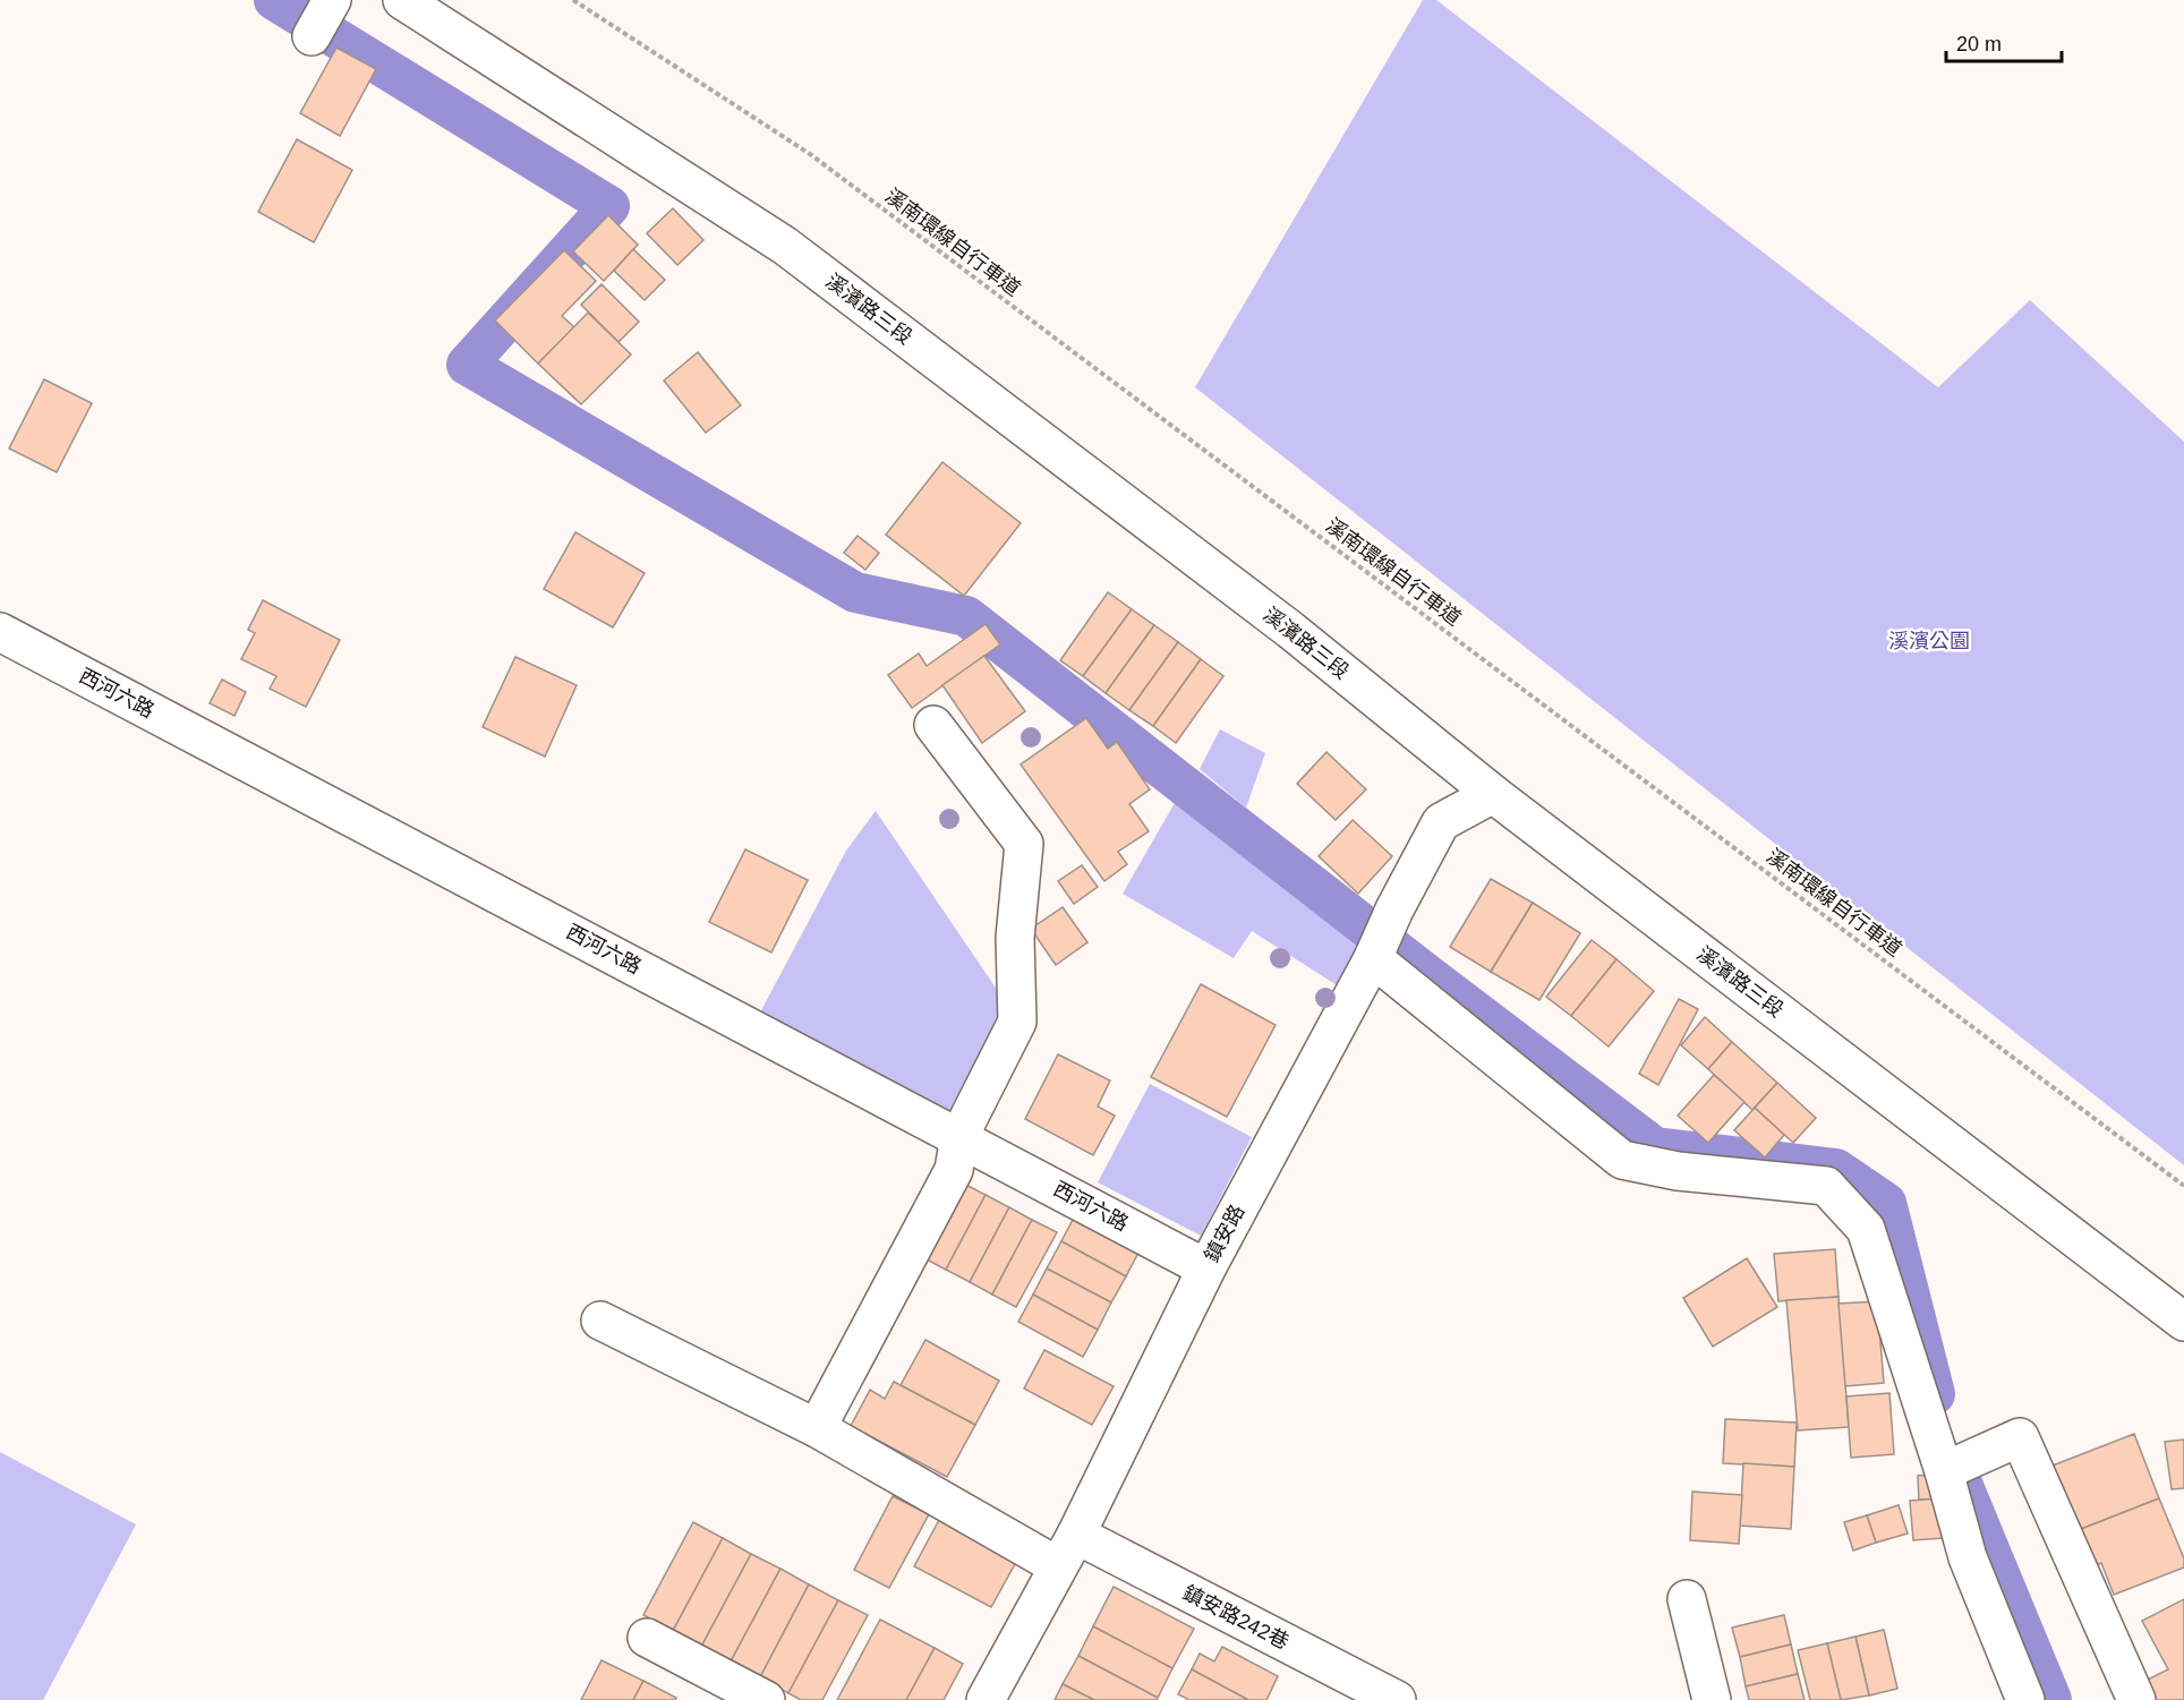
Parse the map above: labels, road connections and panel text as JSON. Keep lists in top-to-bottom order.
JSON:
{
  "streets": {
    "street": [
      "溪濱路三段",
      "西河六路",
      "鎮安路",
      "鎮安路242巷"
    ],
    "path": ["溪南環線自行車道"]
  },
  "crossings": [
    ["溪濱路三段", "鎮安路"],
    ["西河六路", "鎮安路"],
    ["鎮安路", "鎮安路242巷"]
  ],
  "parks": ["溪濱公園"],
  "scale_bar": "20 m"
}
